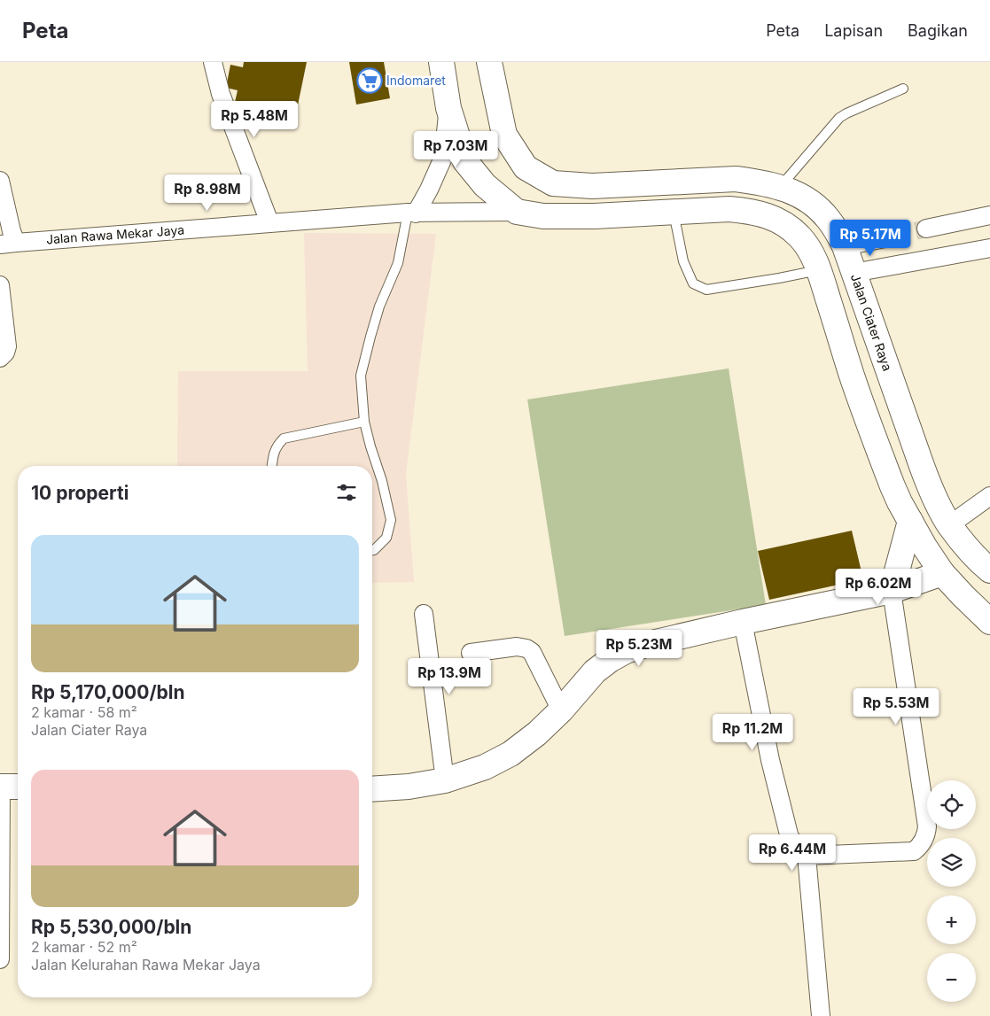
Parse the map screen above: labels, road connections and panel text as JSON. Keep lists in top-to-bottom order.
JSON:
{
  "streets": {
    "main road": ["Jalan Ciater Raya"],
    "street": ["Jalan Rawa Mekar Jaya"]
  },
  "places": {
    "supermarket": ["Indomaret"]
  },
  "page": {
    "header": "Peta",
    "nav": ["Peta", "Lapisan", "Bagikan"],
    "price": [
      "Rp 5.48M",
      "Rp 7.03M",
      "Rp 8.98M",
      "Rp 5.17M",
      "Rp 6.02M",
      "Rp 5.23M",
      "Rp 13.9M",
      "Rp 5.53M",
      "Rp 11.2M",
      "Rp 6.44M"
    ],
    "heading": "10 properti",
    "list": [
      {
        "name": "Rp 5,170,000/bln",
        "note": "2 kamar · 58 m² · Jalan Ciater Raya"
      },
      {
        "name": "Rp 5,530,000/bln",
        "note": "2 kamar · 52 m² · Jalan Kelurahan Rawa Mekar Jaya"
      }
    ],
    "map_buttons": ["+", "−"]
  }
}
